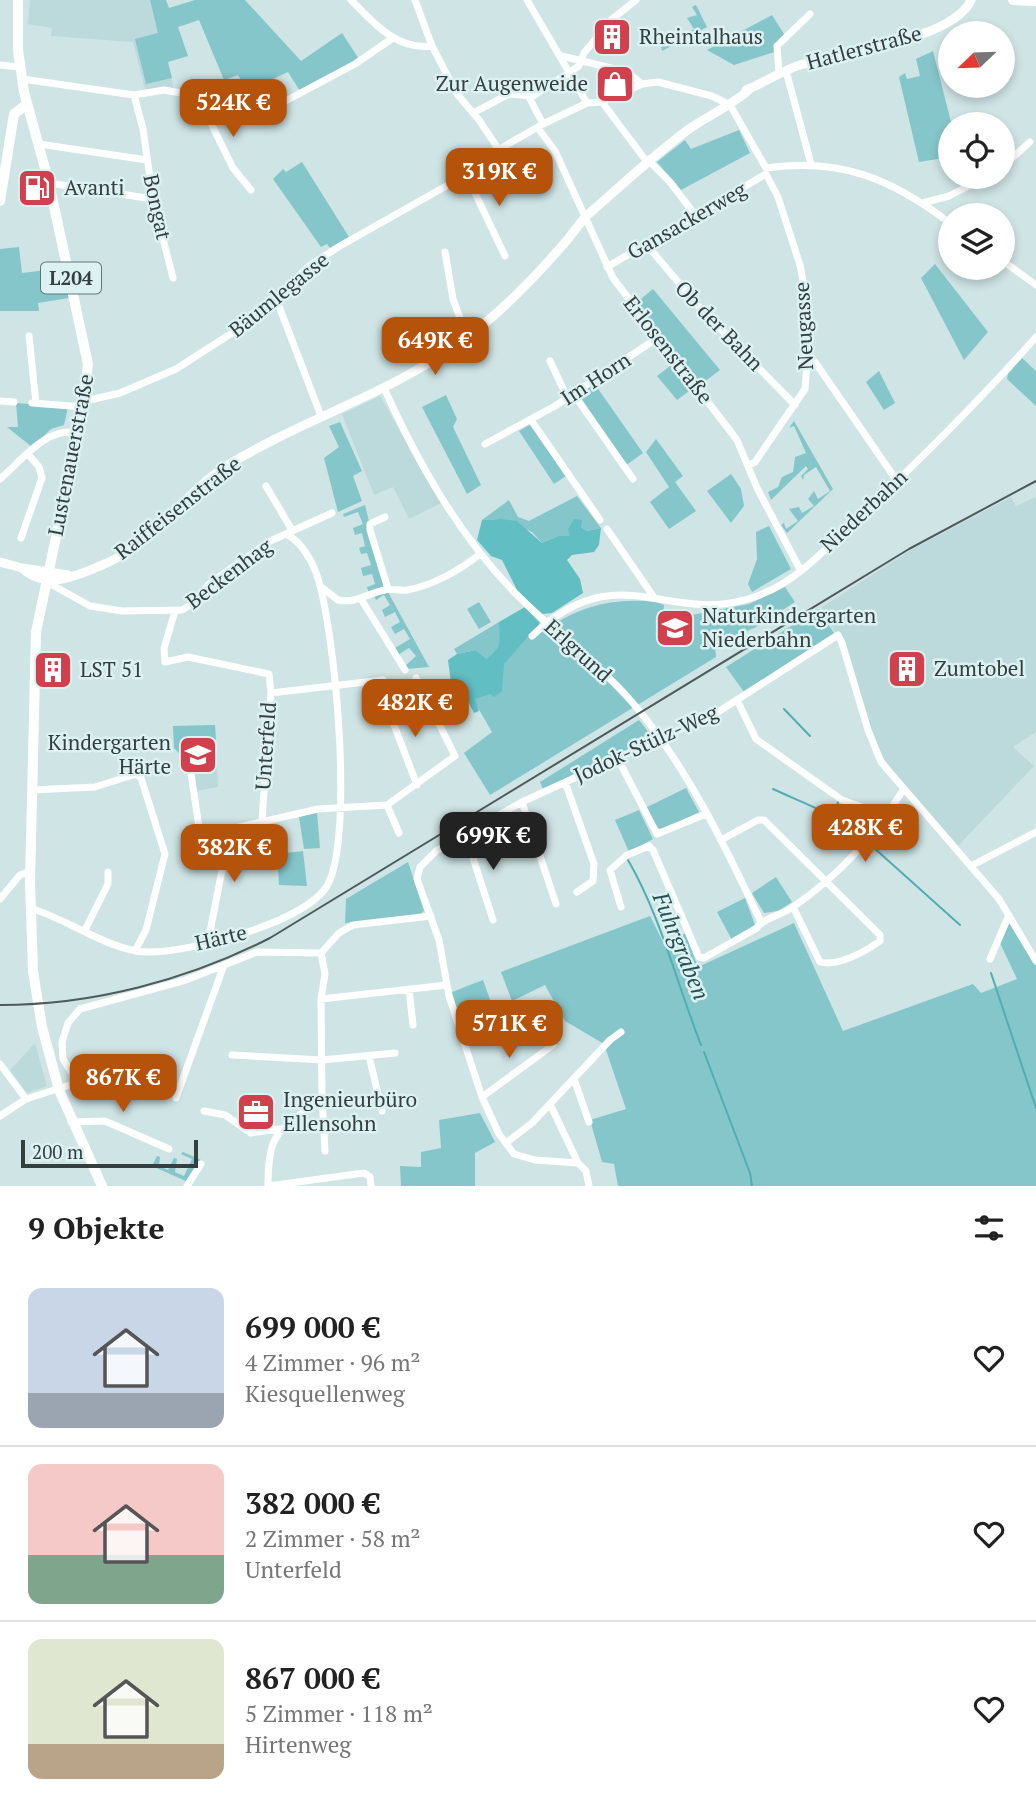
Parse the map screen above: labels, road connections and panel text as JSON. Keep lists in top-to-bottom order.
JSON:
{
  "streets": {
    "main road": ["L204", "Lustenauerstraße"],
    "street": [
      "Hatlerstraße",
      "Bongat",
      "Gansackerweg",
      "Bäumlegasse",
      "Ob der Bahn",
      "Neugasse",
      "Erlosenstraße",
      "Im Horn",
      "Raiffeisenstraße",
      "Niederbahn",
      "Beckenhag",
      "Erlgrund",
      "Jodok-Stülz-Weg",
      "Unterfeld",
      "Härte"
    ]
  },
  "crossings": [
    ["Hatlerstraße", "Neugasse"],
    ["Hatlerstraße", "Raiffeisenstraße"],
    ["Gansackerweg", "Ob der Bahn"],
    ["Gansackerweg", "Neugasse"],
    ["Gansackerweg", "Erlosenstraße"],
    ["Bäumlegasse", "Erlosenstraße"],
    ["Bäumlegasse", "Lustenauerstraße"],
    ["Ob der Bahn", "Neugasse"],
    ["Neugasse", "Erlosenstraße"],
    ["Neugasse", "Raiffeisenstraße"],
    ["Erlosenstraße", "Im Horn"],
    ["Erlosenstraße", "Raiffeisenstraße"],
    ["Erlosenstraße", "Niederbahn"],
    ["Lustenauerstraße", "Raiffeisenstraße"],
    ["Lustenauerstraße", "Beckenhag"],
    ["Lustenauerstraße", "Härte"],
    ["Raiffeisenstraße", "Beckenhag"],
    ["Raiffeisenstraße", "Erlgrund"],
    ["Niederbahn", "Erlgrund"],
    ["Beckenhag", "Unterfeld"],
    ["Beckenhag", "Härte"]
  ],
  "water": ["Fuhrgraben"],
  "places": {
    "building": ["Rheintalhaus", "Zumtobel", "LST 51"],
    "shop": ["Zur Augenweide"],
    "fuel station": ["Avanti"],
    "school or university": ["Naturkindergarten Niederbahn", "Kindergarten Härte"],
    "office": ["Ingenieurbüro Ellensohn"]
  },
  "scale_bar": "200 m",
  "north": "bottom left",
  "page": {
    "price": [
      "524K €",
      "319K €",
      "649K €",
      "482K €",
      "428K €",
      "699K €",
      "382K €",
      "571K €",
      "867K €"
    ],
    "scale": "200 m",
    "heading": "9 Objekte",
    "list": [
      {
        "name": "699 000 €",
        "note": "4 Zimmer · 96 m² · Kiesquellenweg"
      },
      {
        "name": "382 000 €",
        "note": "2 Zimmer · 58 m² · Unterfeld"
      },
      {
        "name": "867 000 €",
        "note": "5 Zimmer · 118 m² · Hirtenweg"
      }
    ]
  }
}
